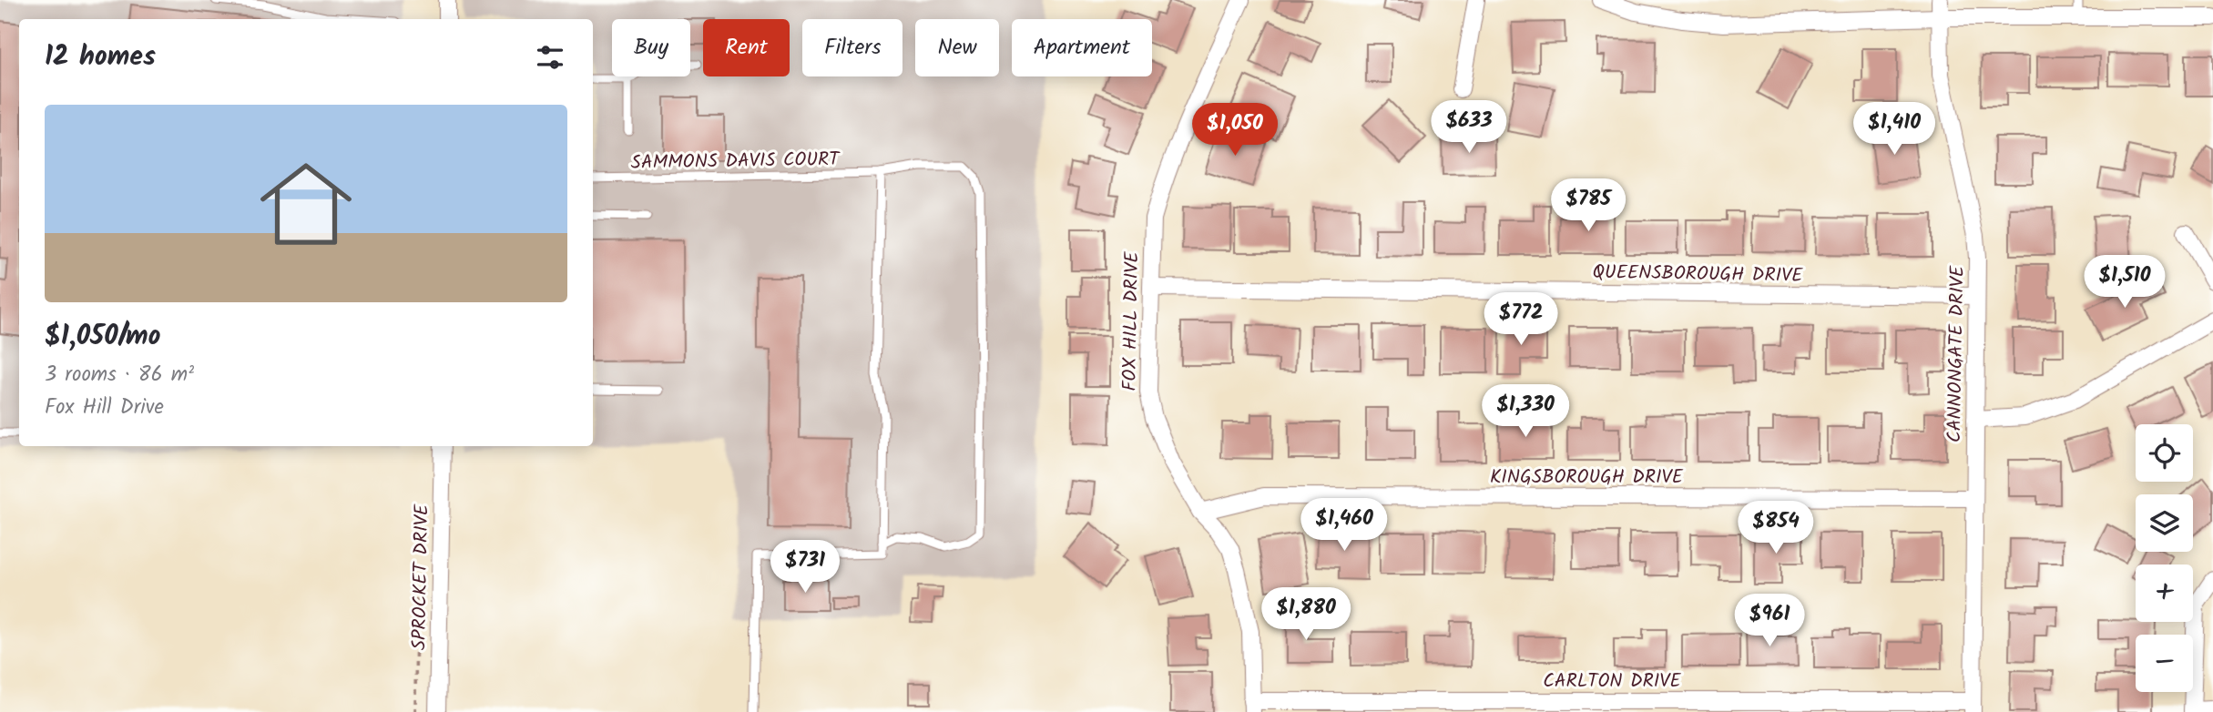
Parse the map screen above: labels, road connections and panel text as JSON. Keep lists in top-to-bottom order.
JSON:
{
  "streets": {
    "street": [
      "QUEENSBOROUGH DRIVE",
      "FOX HILL DRIVE",
      "CANNONGATE DRIVE",
      "KINGSBOROUGH DRIVE",
      "SPROCKET DRIVE",
      "CARLTON DRIVE"
    ],
    "lane": ["SAMMONS DAVIS COURT"]
  },
  "crossings": [
    ["QUEENSBOROUGH DRIVE", "FOX HILL DRIVE"],
    ["QUEENSBOROUGH DRIVE", "CANNONGATE DRIVE"],
    ["FOX HILL DRIVE", "KINGSBOROUGH DRIVE"],
    ["FOX HILL DRIVE", "CARLTON DRIVE"],
    ["CANNONGATE DRIVE", "KINGSBOROUGH DRIVE"],
    ["CANNONGATE DRIVE", "CARLTON DRIVE"]
  ],
  "page": {
    "chip": [
      "Buy",
      "Rent",
      "Filters",
      "New",
      "Apartment"
    ],
    "heading": "12 homes",
    "list": [
      {
        "name": "$1,050/mo",
        "note": "3 rooms · 86 m² · Fox Hill Drive"
      }
    ],
    "price": [
      "$633",
      "$1,410",
      "$1,050",
      "$785",
      "$1,510",
      "$772",
      "$1,330",
      "$1,460",
      "$854",
      "$731",
      "$1,880",
      "$961"
    ],
    "map_buttons": ["+", "−"]
  }
}
